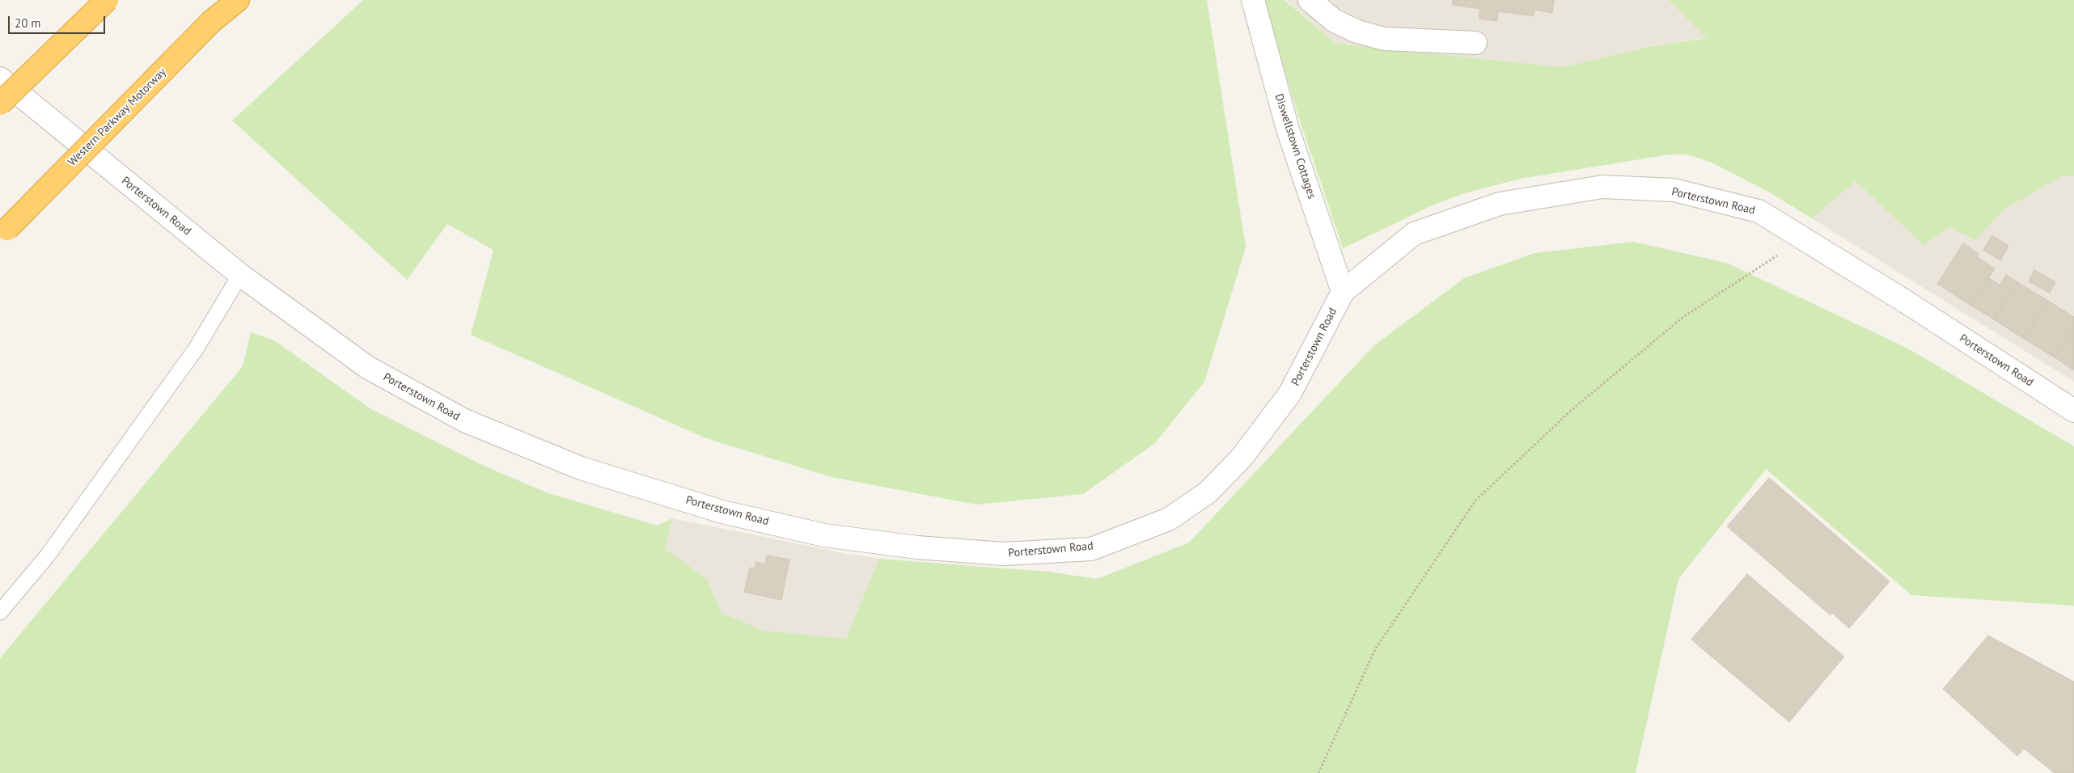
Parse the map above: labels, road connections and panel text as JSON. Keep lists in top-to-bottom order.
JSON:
{
  "streets": {
    "highway": ["Western Parkway Motorway"],
    "street": ["Diswellstown Cottages", "Porterstown Road"]
  },
  "crossings": [
    ["Diswellstown Cottages", "Porterstown Road"]
  ],
  "scale_bar": "20 m"
}
